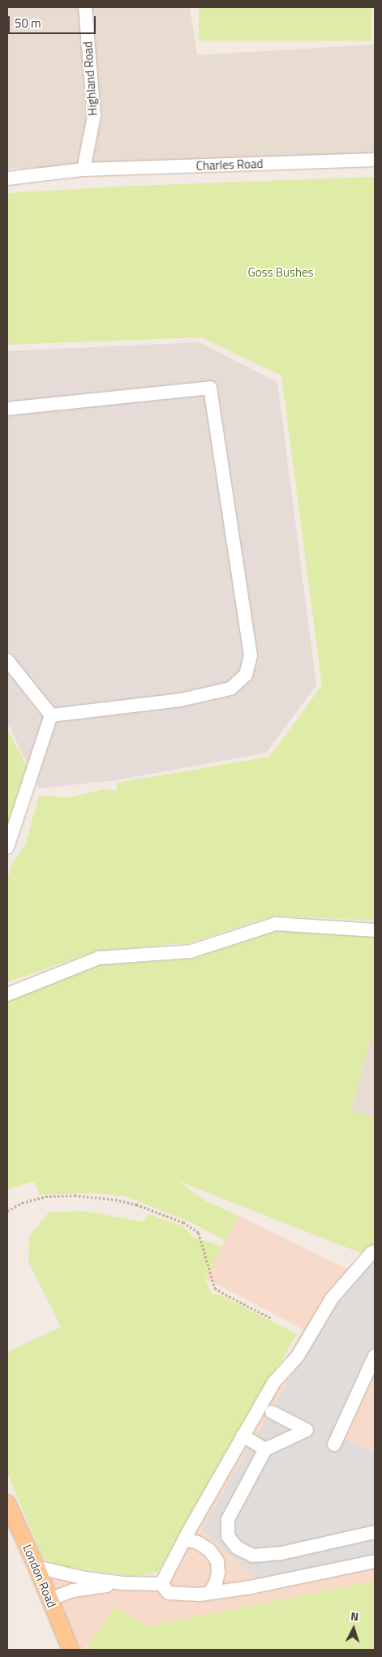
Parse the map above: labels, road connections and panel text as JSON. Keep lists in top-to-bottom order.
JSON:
{
  "streets": {
    "main road": ["London Road"],
    "street": ["Highland Road", "Charles Road"]
  },
  "crossings": [
    ["Highland Road", "Charles Road"]
  ],
  "parks": ["Goss Bushes"],
  "scale_bar": "50 m",
  "north": "top"
}
